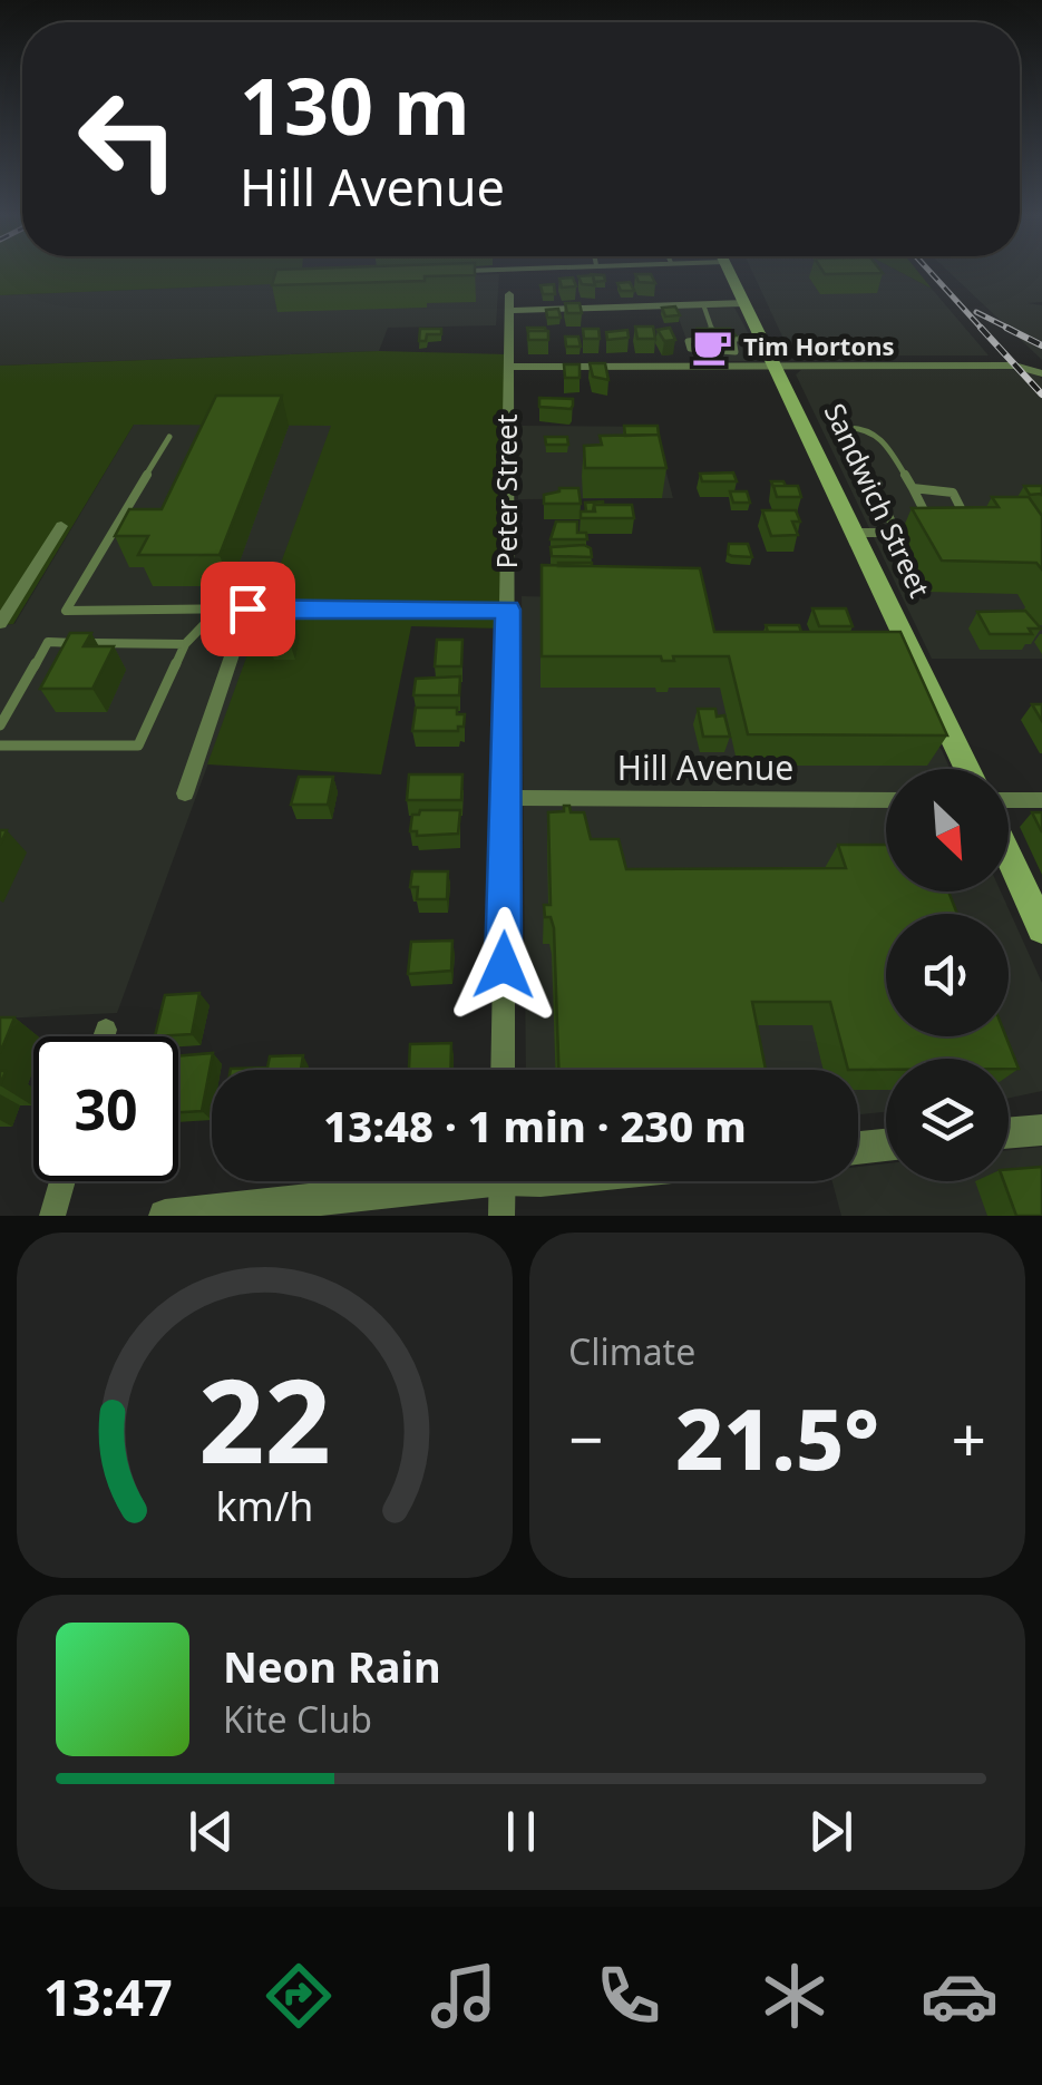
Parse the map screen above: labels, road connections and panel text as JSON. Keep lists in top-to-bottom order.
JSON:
{
  "streets": {
    "main road": ["Sandwich Street"],
    "street": ["Peter Street", "Hill Avenue"]
  },
  "crossings": [
    ["Peter Street", "Hill Avenue"]
  ],
  "places": {
    "cafe": ["Tim Hortons"]
  },
  "north": "bottom right",
  "page": {
    "turn": ["130 m", "Hill Avenue"],
    "limit": "30",
    "trip": "13:48 · 1 min · 230 m",
    "tile": "Climate",
    "heat": ["−", "21.5°", "+"],
    "song": ["Neon Rain", "Kite Club"],
    "tabs": "13:47",
    "gauge": ["22", "km/h"]
  }
}
